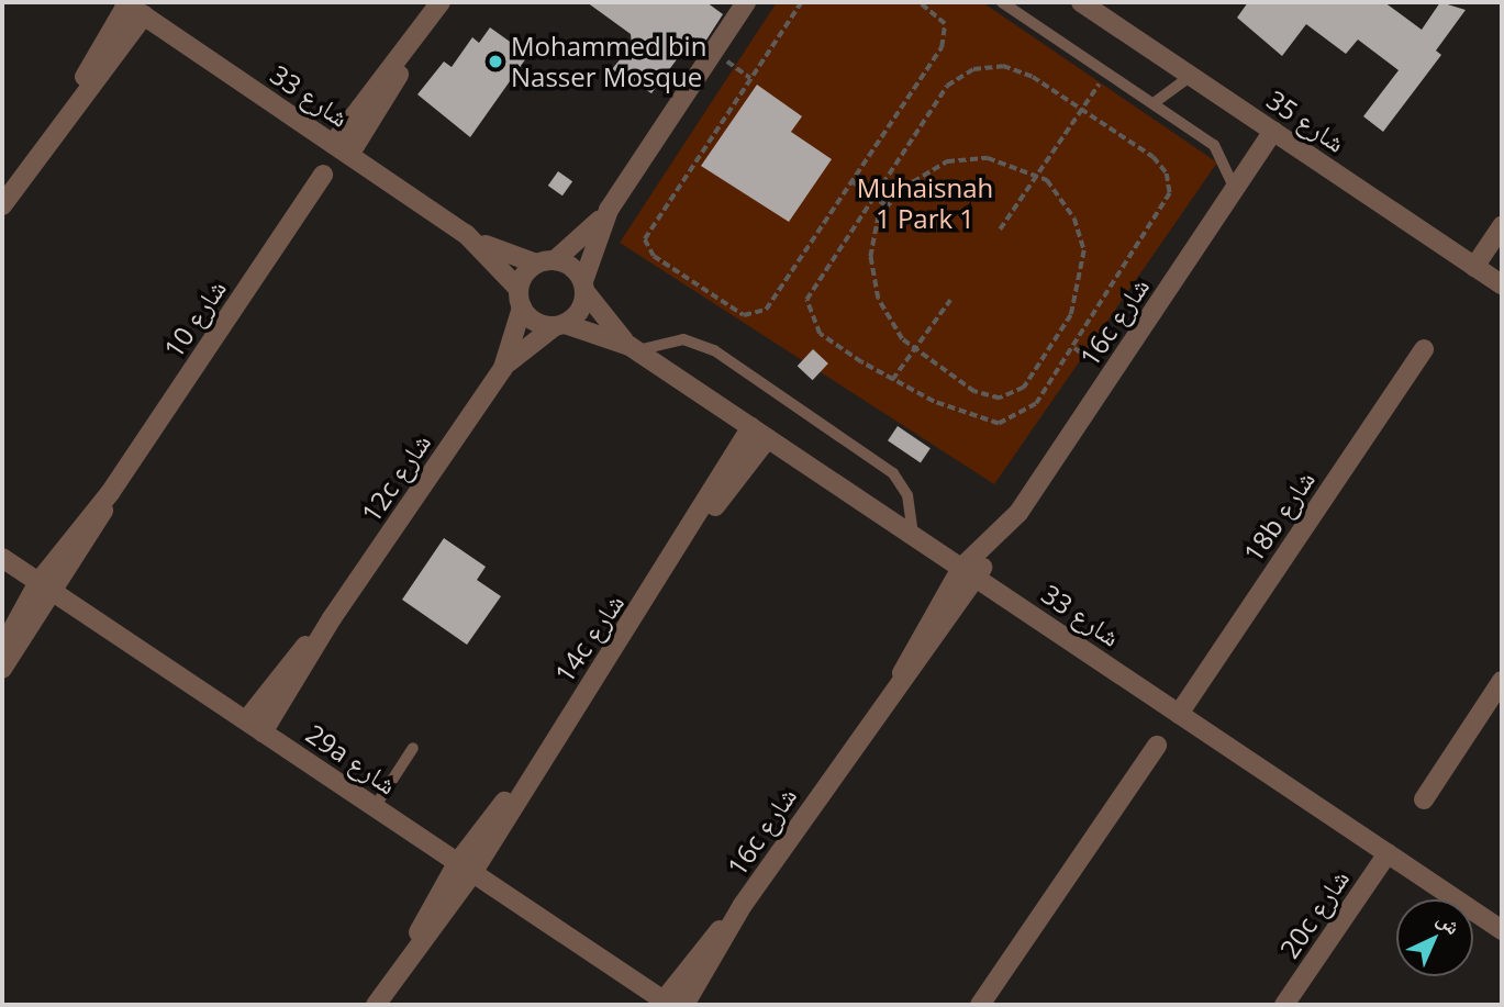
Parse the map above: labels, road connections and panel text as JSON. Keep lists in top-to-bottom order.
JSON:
{
  "streets": {
    "street": [
      "شارع 33",
      "شارع 35",
      "شارع 10",
      "16c شارع",
      "12c شارع",
      "18b شارع",
      "14c شارع",
      "29a شارع",
      "20c شارع"
    ]
  },
  "crossings": [
    ["شارع 33", "16c شارع"],
    ["شارع 33", "12c شارع"],
    ["شارع 33", "18b شارع"],
    ["شارع 33", "14c شارع"],
    ["شارع 33", "20c شارع"],
    ["شارع 35", "16c شارع"],
    ["شارع 10", "29a شارع"],
    ["16c شارع", "29a شارع"],
    ["12c شارع", "29a شارع"],
    ["14c شارع", "29a شارع"]
  ],
  "parks": ["Muhaisnah 1 Park 1"],
  "places": ["Mohammed bin Nasser Mosque"],
  "north": "top right"
}
